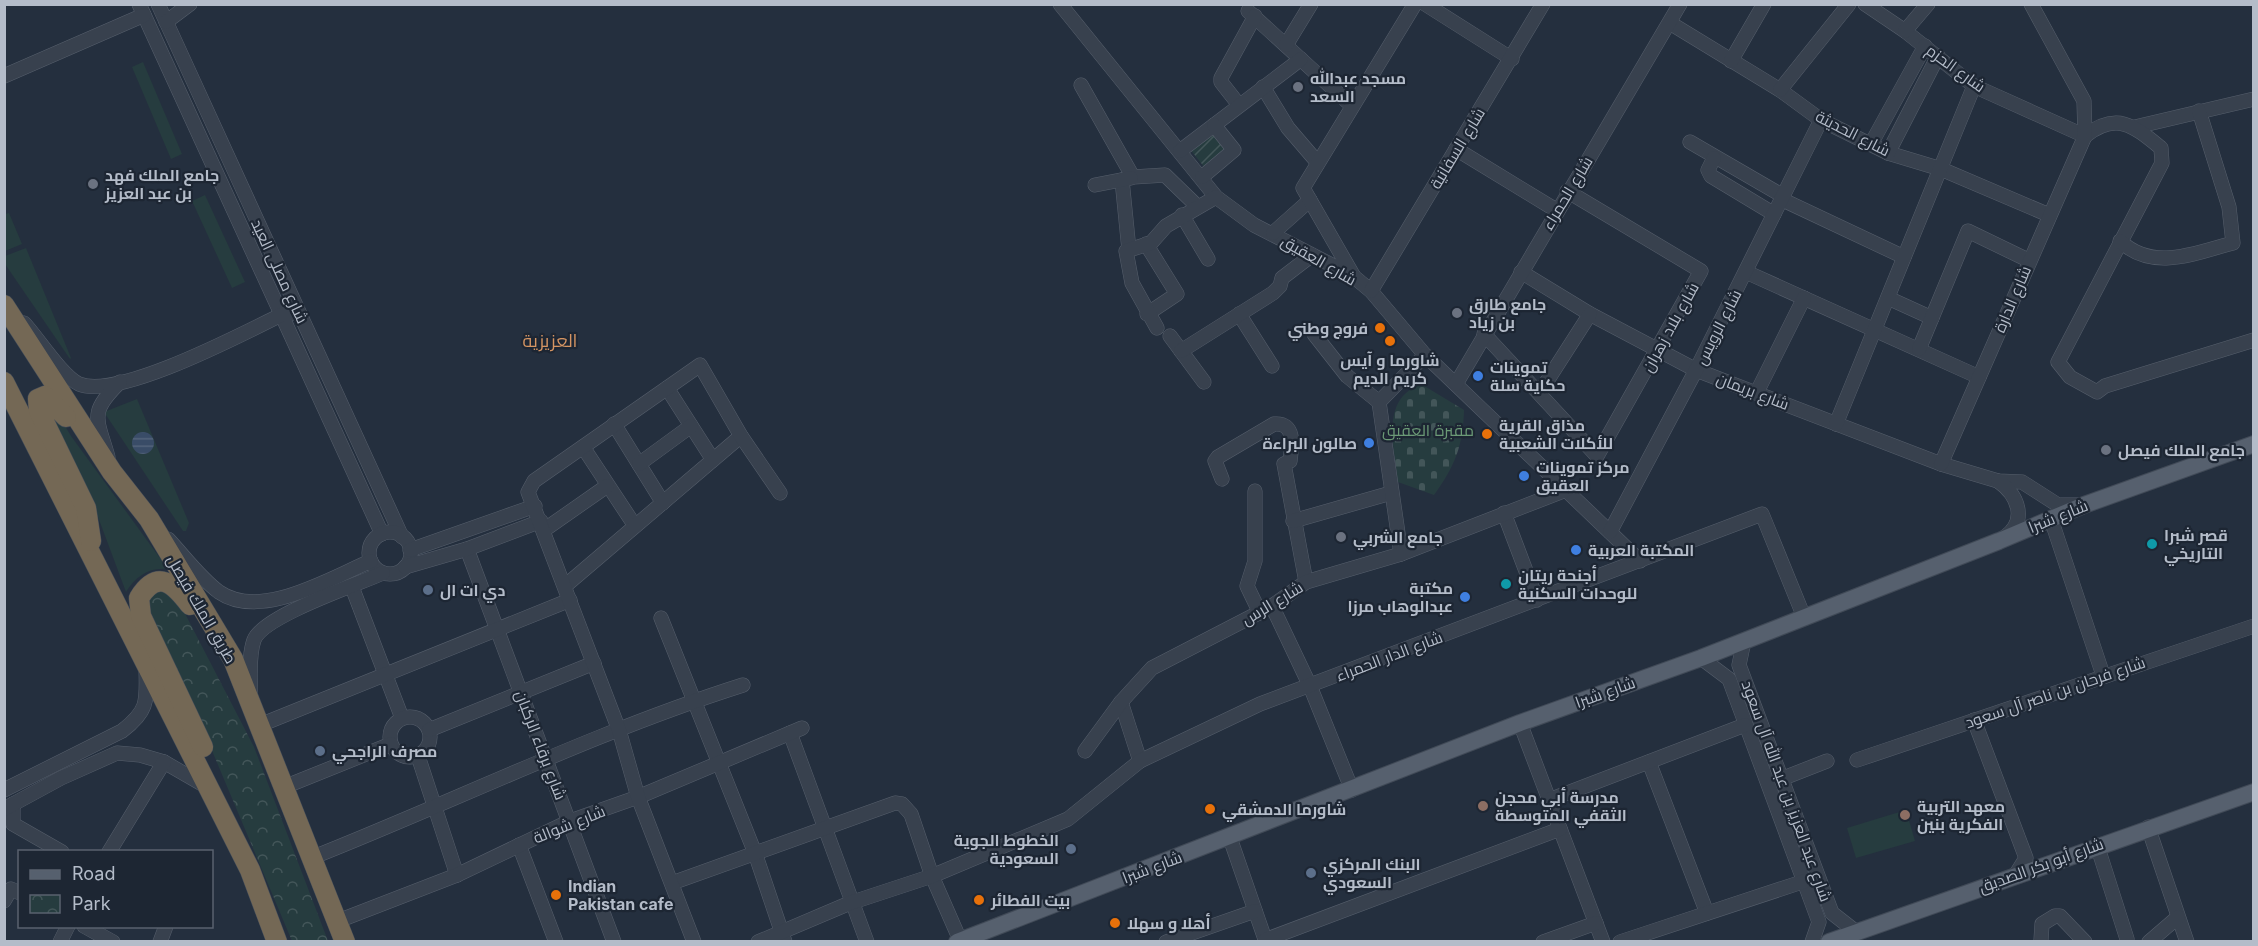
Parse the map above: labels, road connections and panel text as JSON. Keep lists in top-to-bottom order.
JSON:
{
  "streets": {
    "highway": ["طريق الملك فيصل"],
    "main road": ["شارع شبرا", "شارع أبو بكر الصديق"],
    "street": [
      "شارع الحزم",
      "شارع الحديثة",
      "شارع السفانية",
      "شارع الحمراء",
      "شارع العقيق",
      "شارع مصلى العيد",
      "شارع الدارة",
      "شارع بلاد زهران",
      "شارع الرويس",
      "شارع بريمان",
      "شارع الرس",
      "شارع الدار الحمراء",
      "شارع فرحان بن ناصر آل سعود",
      "شارع برقاء الركبان",
      "شارع عبد العزيز بن عبد الله آل سعود",
      "شارع شوالة"
    ]
  },
  "crossings": [
    ["شارع الحزم", "شارع الدارة"],
    ["شارع الحديثة", "شارع الحمراء"],
    ["شارع الحديثة", "شارع الدارة"],
    ["شارع الحديثة", "شارع الرويس"],
    ["شارع السفانية", "شارع العقيق"],
    ["شارع الحمراء", "شارع العقيق"],
    ["شارع الحمراء", "شارع بلاد زهران"],
    ["شارع الحمراء", "شارع بريمان"],
    ["شارع العقيق", "شارع الرويس"],
    ["شارع العقيق", "شارع الرس"],
    ["شارع العقيق", "شارع الدار الحمراء"],
    ["شارع الدارة", "شارع بريمان"],
    ["شارع بلاد زهران", "شارع بريمان"],
    ["شارع الرويس", "شارع بريمان"],
    ["شارع بريمان", "شارع شبرا"],
    ["شارع شبرا", "شارع الدار الحمراء"],
    ["شارع شبرا", "شارع عبد العزيز بن عبد الله آل سعود"],
    ["طريق الملك فيصل", "شارع شوالة"],
    ["شارع برقاء الركبان", "شارع شوالة"],
    ["شارع عبد العزيز بن عبد الله آل سعود", "شارع أبو بكر الصديق"]
  ],
  "districts": ["العزيزية"],
  "parks": ["مقبرة العقيق"],
  "places": [
    "مسجد عبدالله السعد",
    "جامع الملك فهد بن عبد العزيز",
    "جامع طارق بن زياد",
    "فروج وطني",
    "شاورما و آيس كريم الديم",
    "تموينات حكاية سلة",
    "مذاق القرية للأكلات الشعبية",
    "صالون البراءة",
    "جامع الملك فيصل",
    "مركز تموينات العقيق",
    "جامع الشربي",
    "قصر شبرا التاريخي",
    "المكتبة العربية",
    "أجنحة ريتان للوحدات السكنية",
    "دي ات ال",
    "مكتبة عبدالوهاب مرزا",
    "مصرف الراجحي",
    "مدرسة أبي محجن الثقفي المتوسطة",
    "شاورما الدمشقي",
    "معهد التربية الفكرية بنين",
    "الخطوط الجوية السعودية",
    "البنك المركزي السعودي",
    "Indian Pakistan cafe",
    "بيت الفطائر",
    "أهلا و سهلا"
  ],
  "legend": ["Road", "Park"]
}
